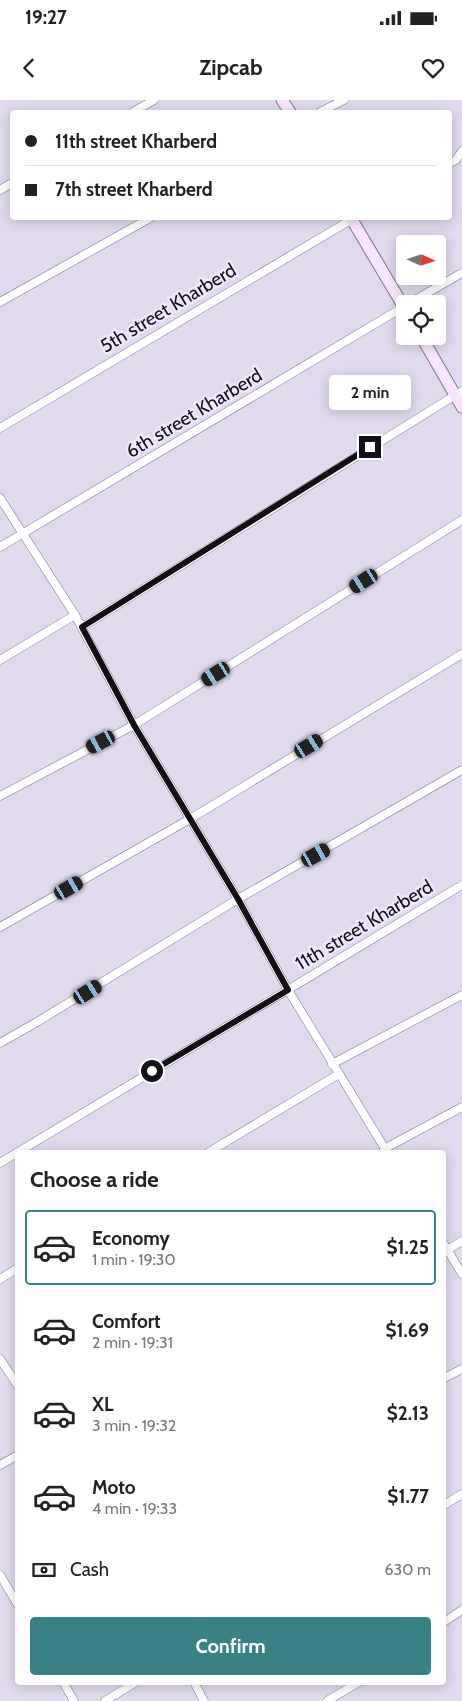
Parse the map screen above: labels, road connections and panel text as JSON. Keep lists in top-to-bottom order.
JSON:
{
  "streets": {
    "street": ["5th street Kharberd", "6th street Kharberd", "11th street Kharberd"]
  },
  "north": "right",
  "page": {
    "status": "19:27",
    "header": "Zipcab",
    "banner": ["11th street Kharberd", "7th street Kharberd"],
    "bubble": "2 min",
    "heading": "Choose a ride",
    "list": [
      {
        "name": "Economy",
        "note": "1 min · 19:30",
        "value": "$1.25"
      },
      {
        "name": "Comfort",
        "note": "2 min · 19:31",
        "value": "$1.69"
      },
      {
        "name": "XL",
        "note": "3 min · 19:32",
        "value": "$2.13"
      },
      {
        "name": "Moto",
        "note": "4 min · 19:33",
        "value": "$1.77"
      }
    ],
    "pay": ["Cash", "630 m"],
    "buttons": "Confirm"
  }
}
